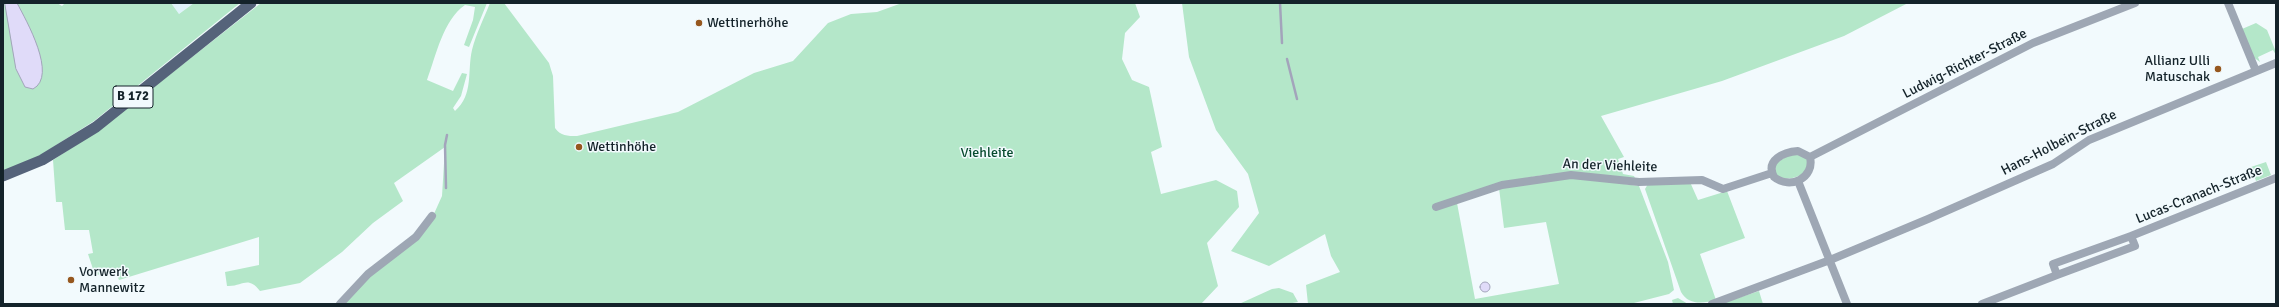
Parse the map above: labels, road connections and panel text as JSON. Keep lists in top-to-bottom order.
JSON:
{
  "streets": {
    "main road": ["B 172"],
    "street": [
      "Ludwig-Richter-Straße",
      "Hans-Holbein-Straße",
      "An der Viehleite",
      "Lucas-Cranach-Straße"
    ]
  },
  "crossings": [
    ["Ludwig-Richter-Straße", "An der Viehleite"]
  ],
  "parks": ["Viehleite"],
  "places": [
    "Wettinerhöhe",
    "Allianz Ulli Matuschak",
    "Wettinhöhe",
    "Vorwerk Mannewitz"
  ]
}
